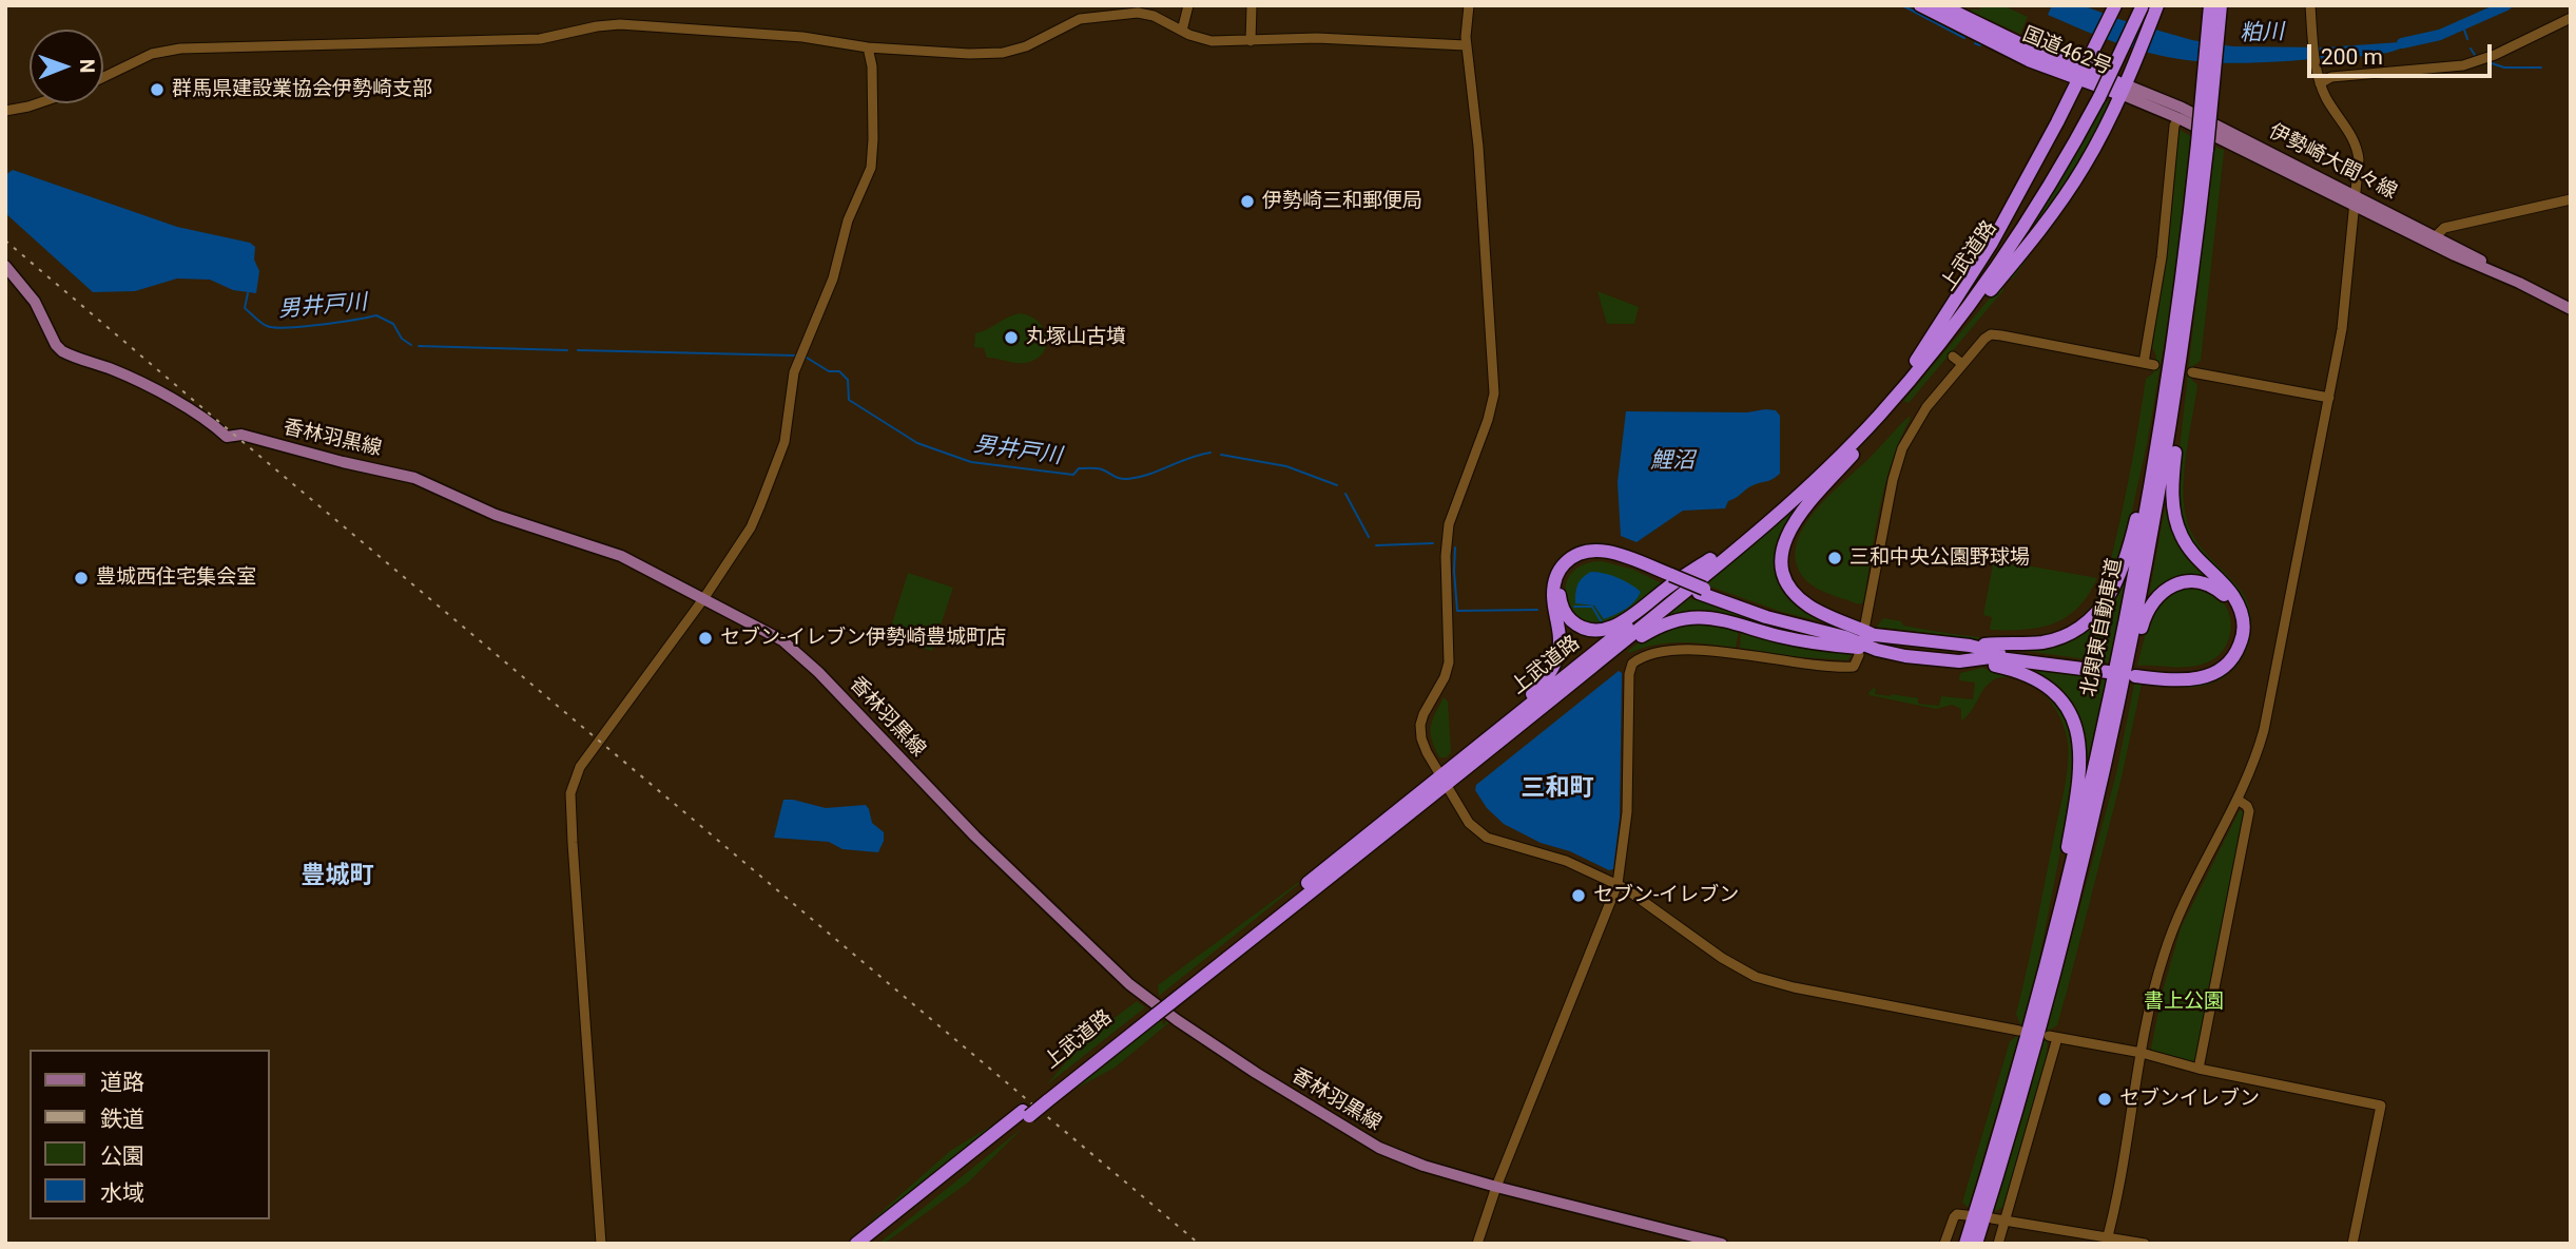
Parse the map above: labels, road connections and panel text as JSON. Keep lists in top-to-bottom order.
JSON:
{
  "streets": {
    "highway": ["国道462号", "上武道路", "北関東自動車道"],
    "main road": ["伊勢崎大間々線", "香林羽黒線"]
  },
  "crossings": [
    ["国道462号", "伊勢崎大間々線"]
  ],
  "districts": ["三和町", "豊城町"],
  "water": ["粕川", "男井戸川", "鯉沼"],
  "parks": ["書上公園"],
  "places": [
    "群馬県建設業協会伊勢崎支部",
    "伊勢崎三和郵便局",
    "丸塚山古墳",
    "三和中央公園野球場",
    "豊城西住宅集会室",
    "セブン-イレブン伊勢崎豊城町店",
    "セブン-イレブン",
    "セブンイレブン"
  ],
  "legend": [
    "道路",
    "鉄道",
    "公園",
    "水域"
  ],
  "scale_bar": "200 m",
  "north": "right"
}
